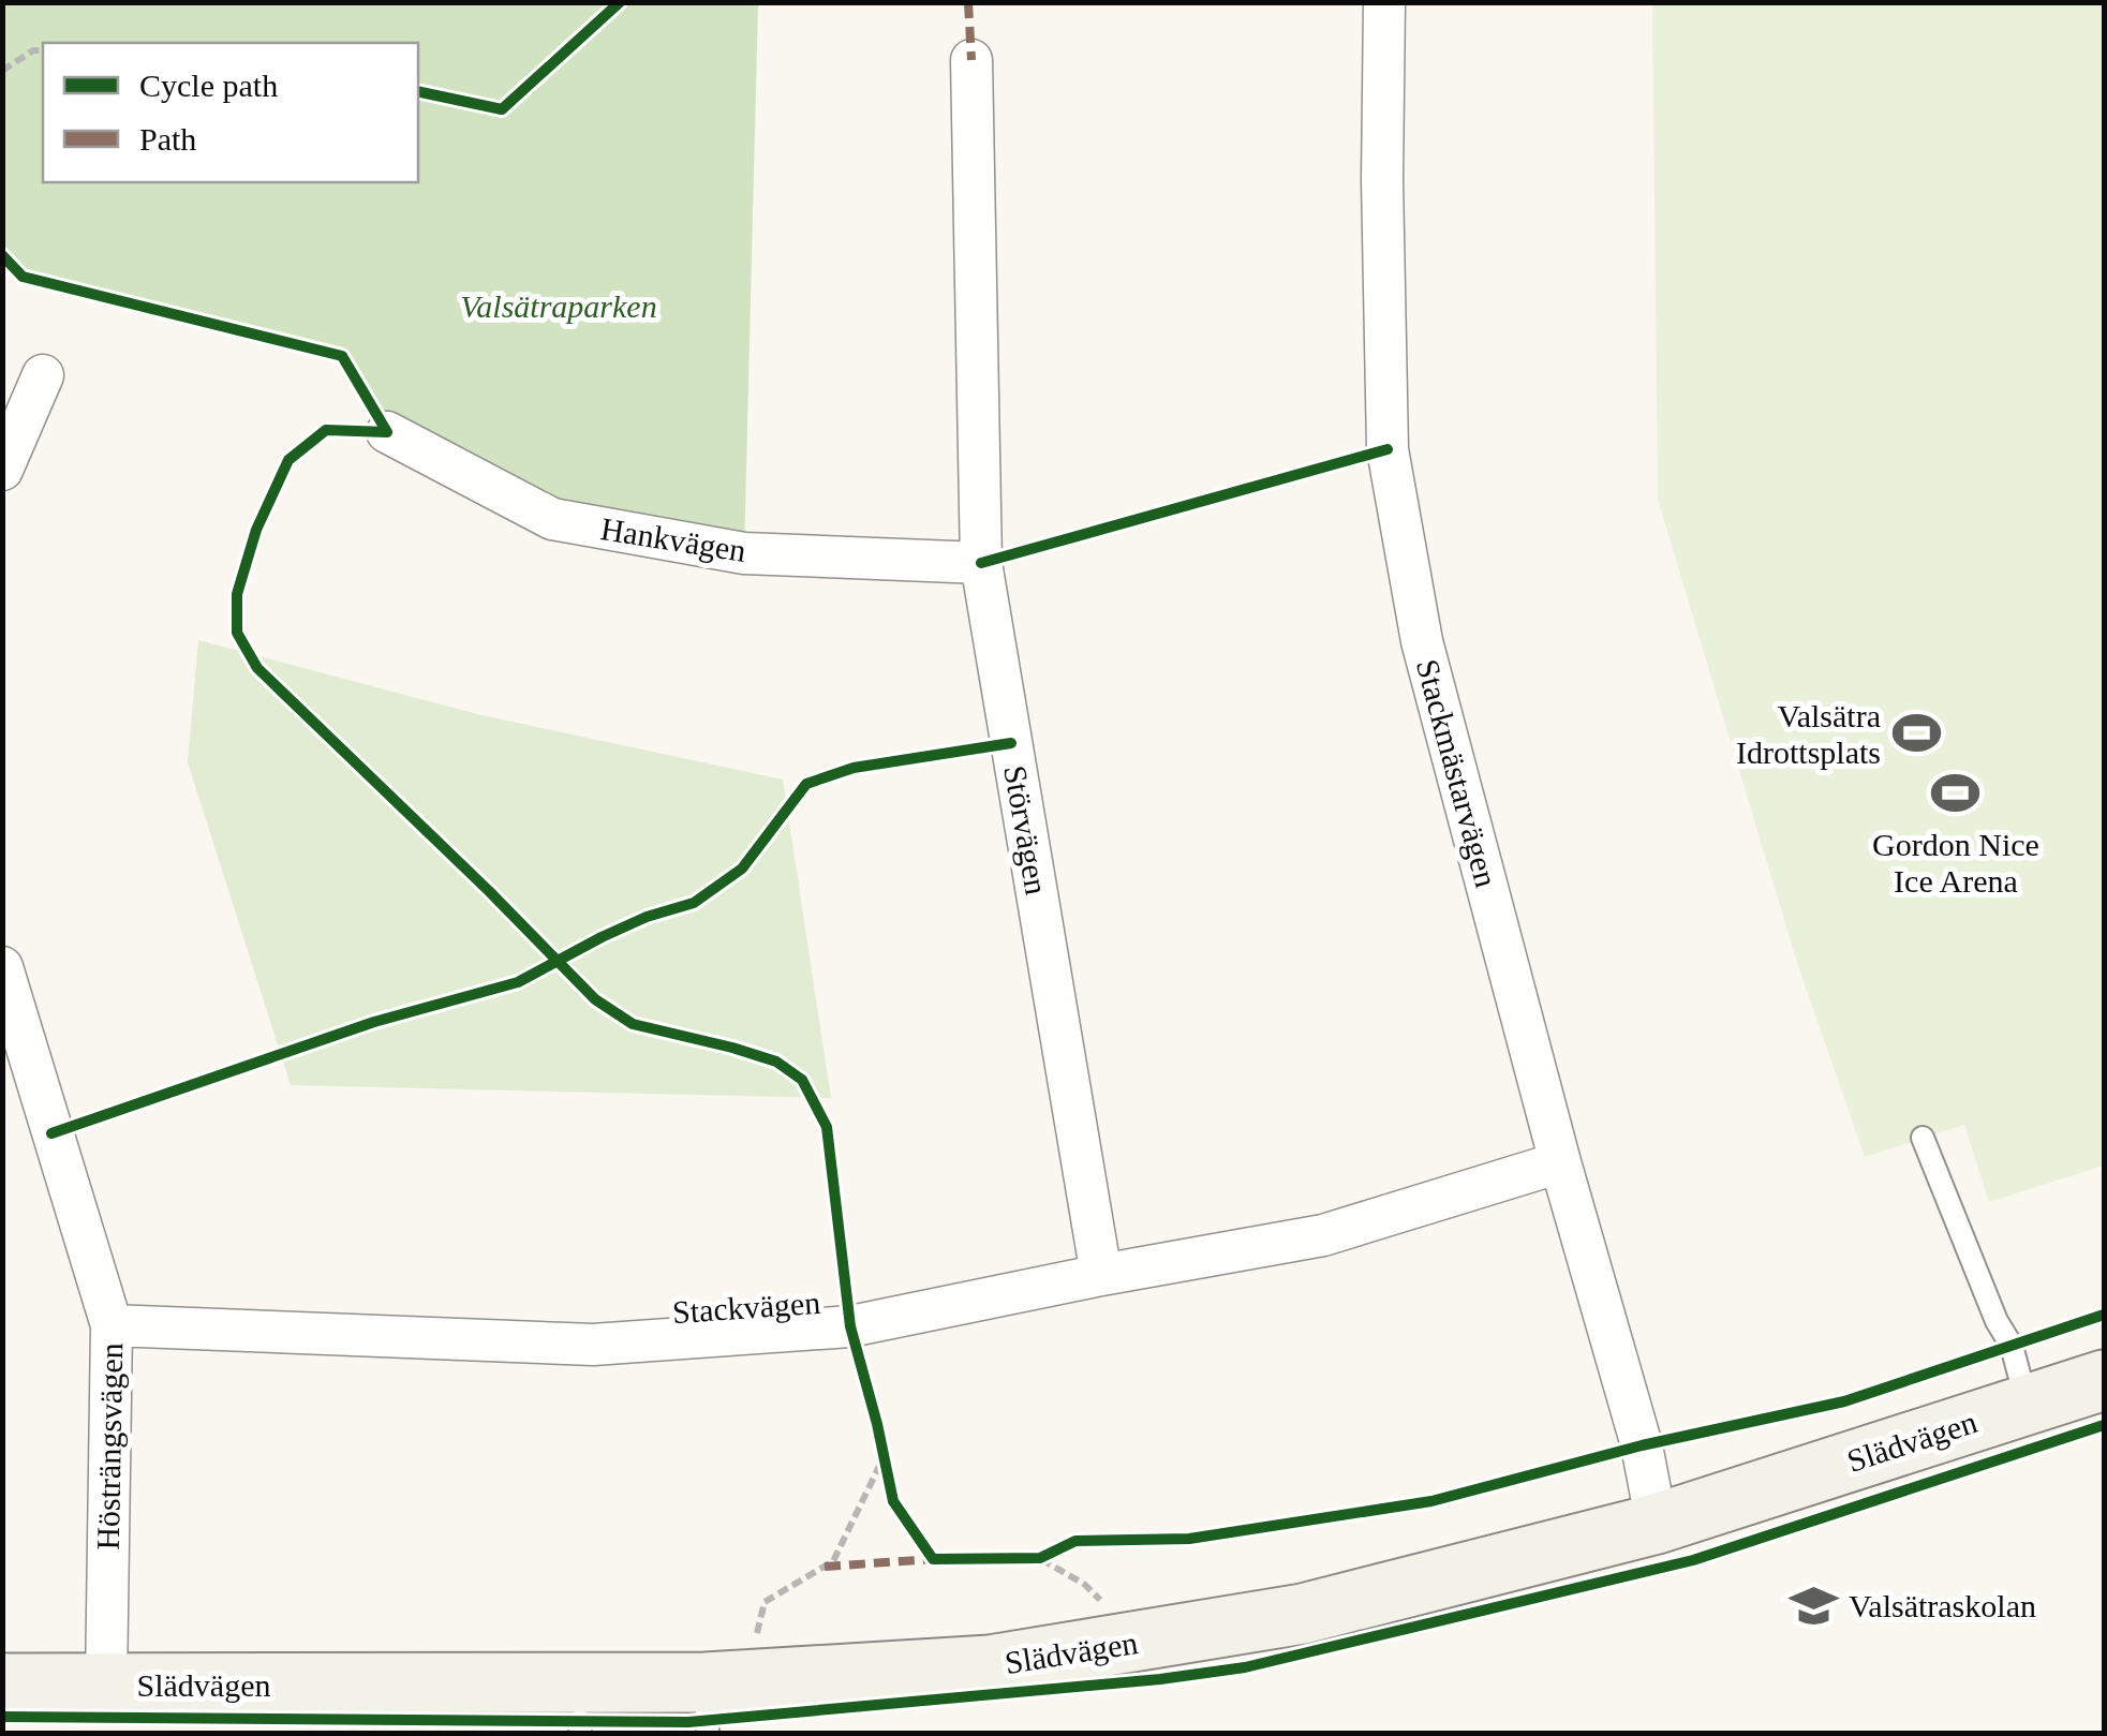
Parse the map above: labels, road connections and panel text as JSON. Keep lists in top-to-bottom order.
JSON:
{
  "streets": {
    "street": [
      "Hankvägen",
      "Stackmästarvägen",
      "Störvägen",
      "Stackvägen",
      "Slädvägen",
      "Hösträngsvägen"
    ]
  },
  "crossings": [
    ["Hankvägen", "Störvägen"],
    ["Stackmästarvägen", "Stackvägen"],
    ["Stackmästarvägen", "Slädvägen"],
    ["Störvägen", "Stackvägen"],
    ["Stackvägen", "Hösträngsvägen"],
    ["Slädvägen", "Hösträngsvägen"]
  ],
  "parks": ["Valsätraparken"],
  "places": {
    "sports": ["Valsätra Idrottsplats", "Gordon Nice Ice Arena"],
    "school or university": ["Valsätraskolan"]
  },
  "legend": ["Cycle path", "Path"]
}
